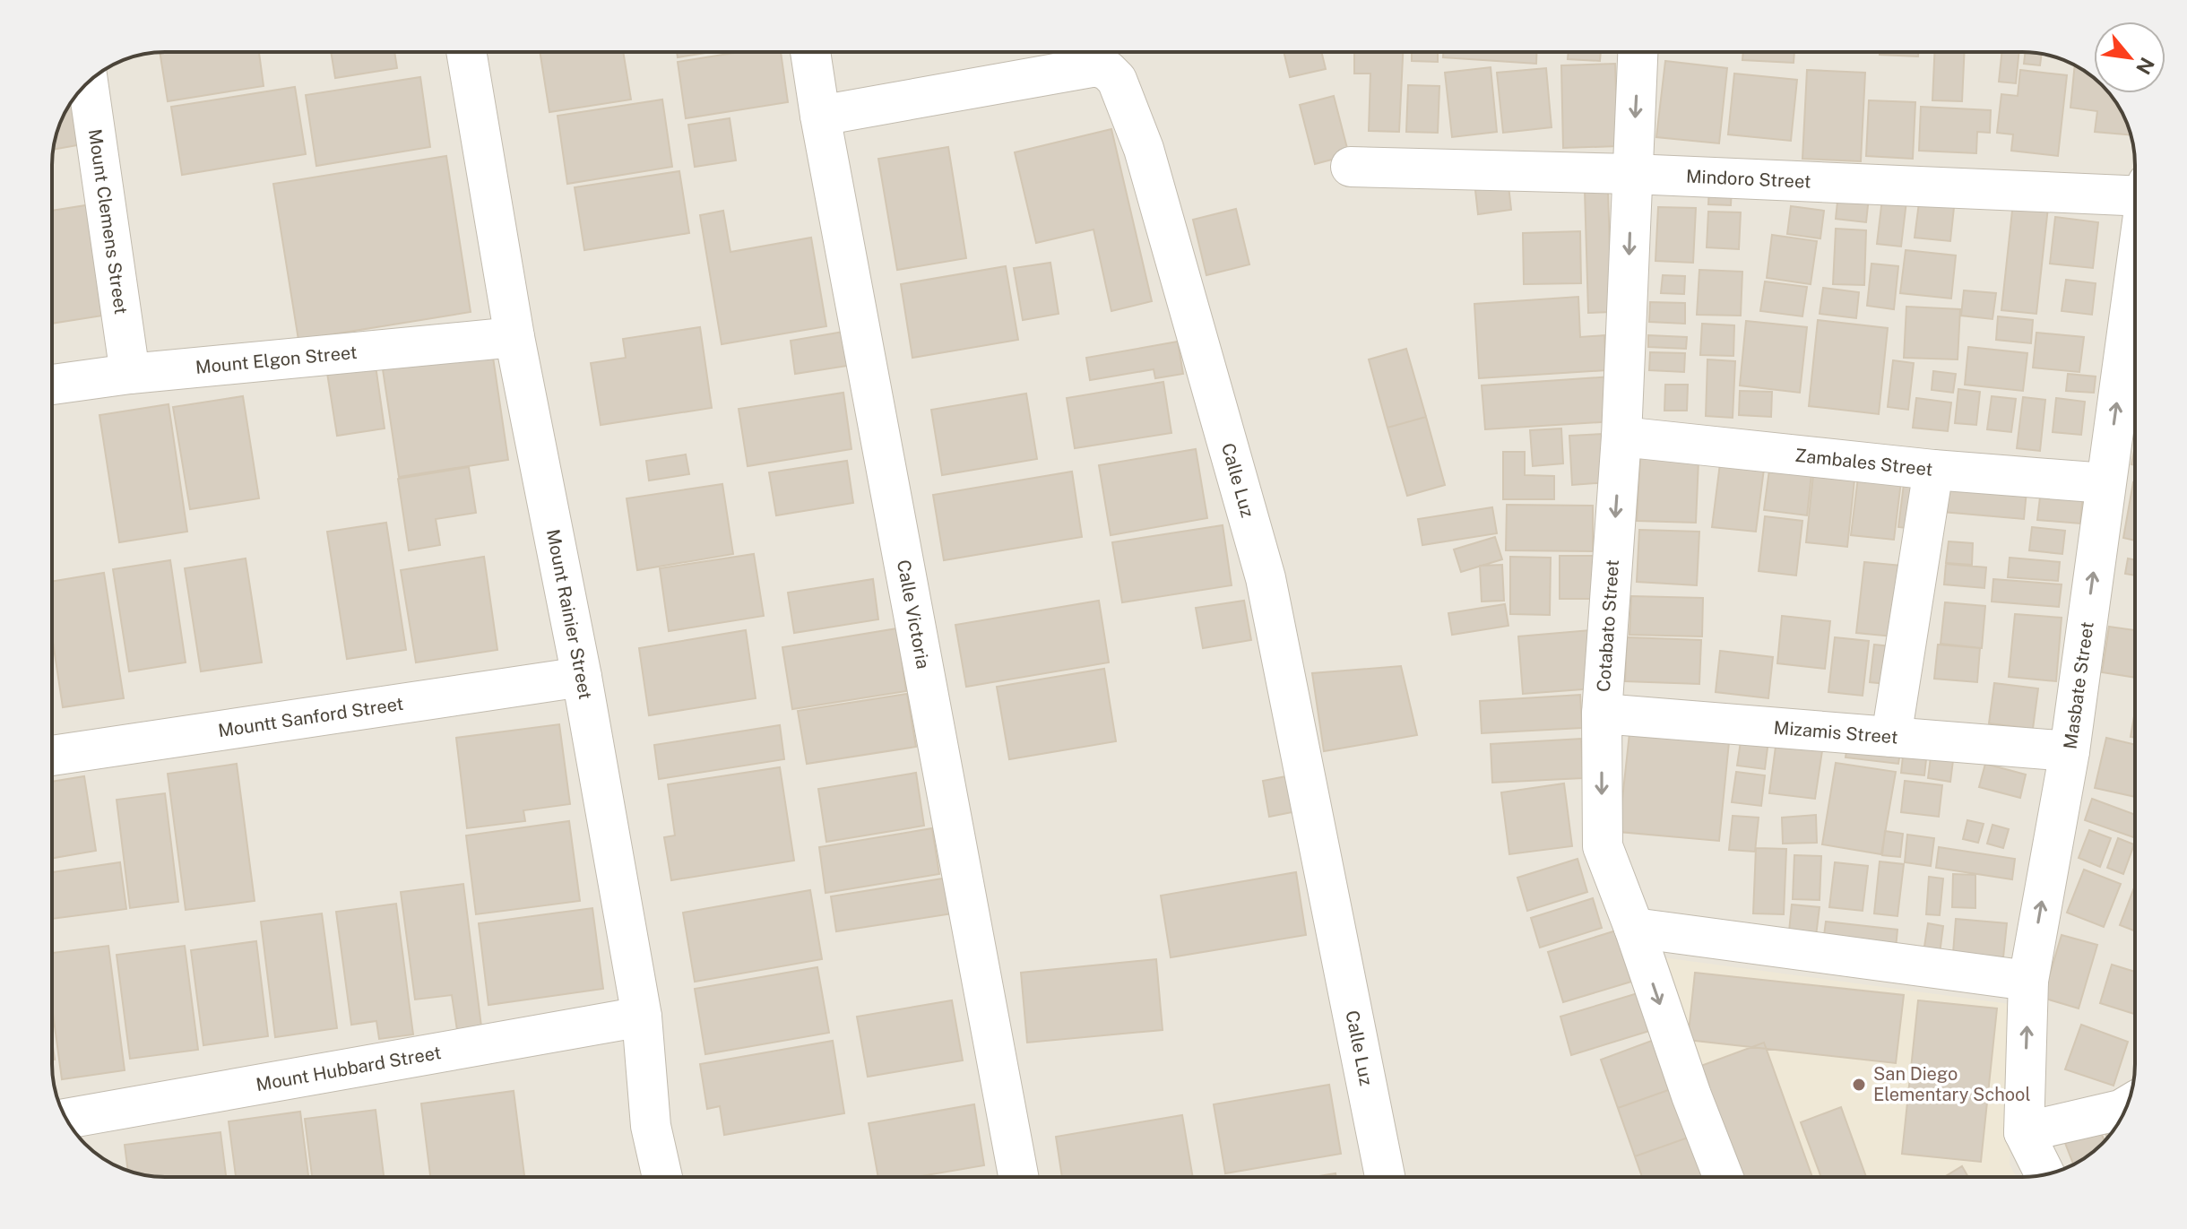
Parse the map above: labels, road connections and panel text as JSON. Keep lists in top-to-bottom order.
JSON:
{
  "streets": {
    "street": [
      "Mindoro Street",
      "Mount Clemens Street",
      "Mount Elgon Street",
      "Zambales Street",
      "Calle Luz",
      "Mount Rainier Street",
      "Calle Victoria",
      "Cotabato Street",
      "Masbate Street",
      "Mountt Sanford Street",
      "Mizamis Street",
      "Mount Hubbard Street"
    ]
  },
  "crossings": [
    ["Mindoro Street", "Cotabato Street"],
    ["Mount Clemens Street", "Mount Elgon Street"],
    ["Mount Elgon Street", "Mount Rainier Street"],
    ["Zambales Street", "Cotabato Street"],
    ["Zambales Street", "Masbate Street"],
    ["Calle Luz", "Calle Victoria"],
    ["Mount Rainier Street", "Mountt Sanford Street"],
    ["Mount Rainier Street", "Mount Hubbard Street"],
    ["Cotabato Street", "Mizamis Street"],
    ["Masbate Street", "Mizamis Street"]
  ],
  "one_way": ["Cotabato Street"],
  "places": ["San Diego Elementary School"],
  "north": "bottom right"
}
